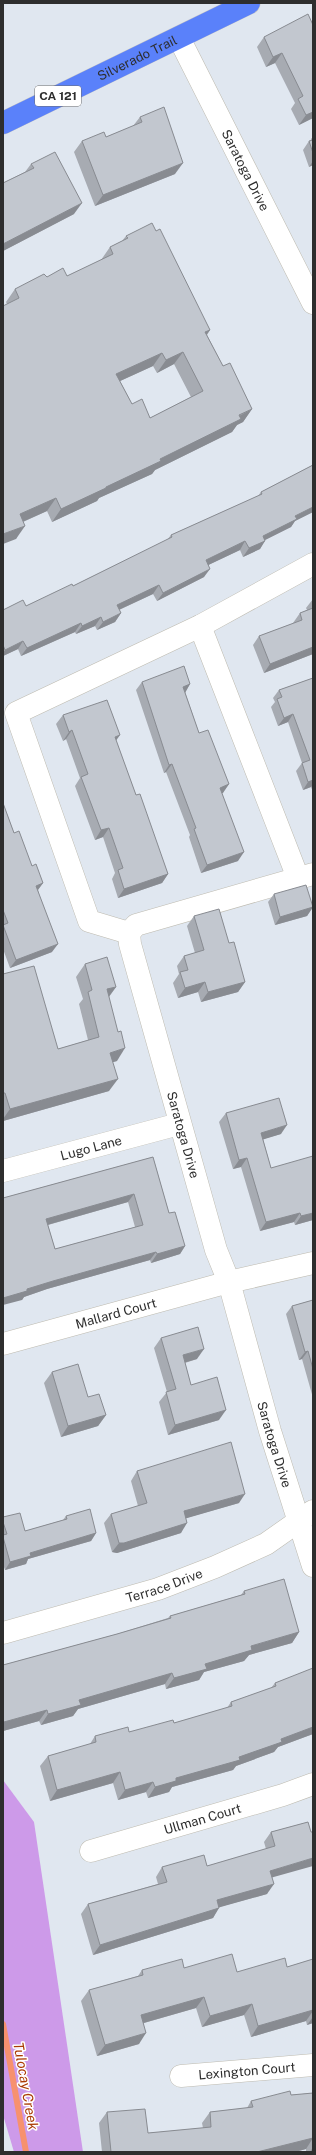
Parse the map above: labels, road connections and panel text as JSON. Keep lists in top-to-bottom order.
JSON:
{
  "streets": {
    "main road": ["Silverado Trail", "CA 121"],
    "street": [
      "Saratoga Drive",
      "Lugo Lane",
      "Mallard Court",
      "Terrace Drive",
      "Ullman Court",
      "Lexington Court"
    ]
  },
  "crossings": [
    ["Silverado Trail", "Saratoga Drive"],
    ["Saratoga Drive", "Lugo Lane"],
    ["Saratoga Drive", "Mallard Court"],
    ["Saratoga Drive", "Terrace Drive"]
  ],
  "water": ["Tulocay Creek"]
}
